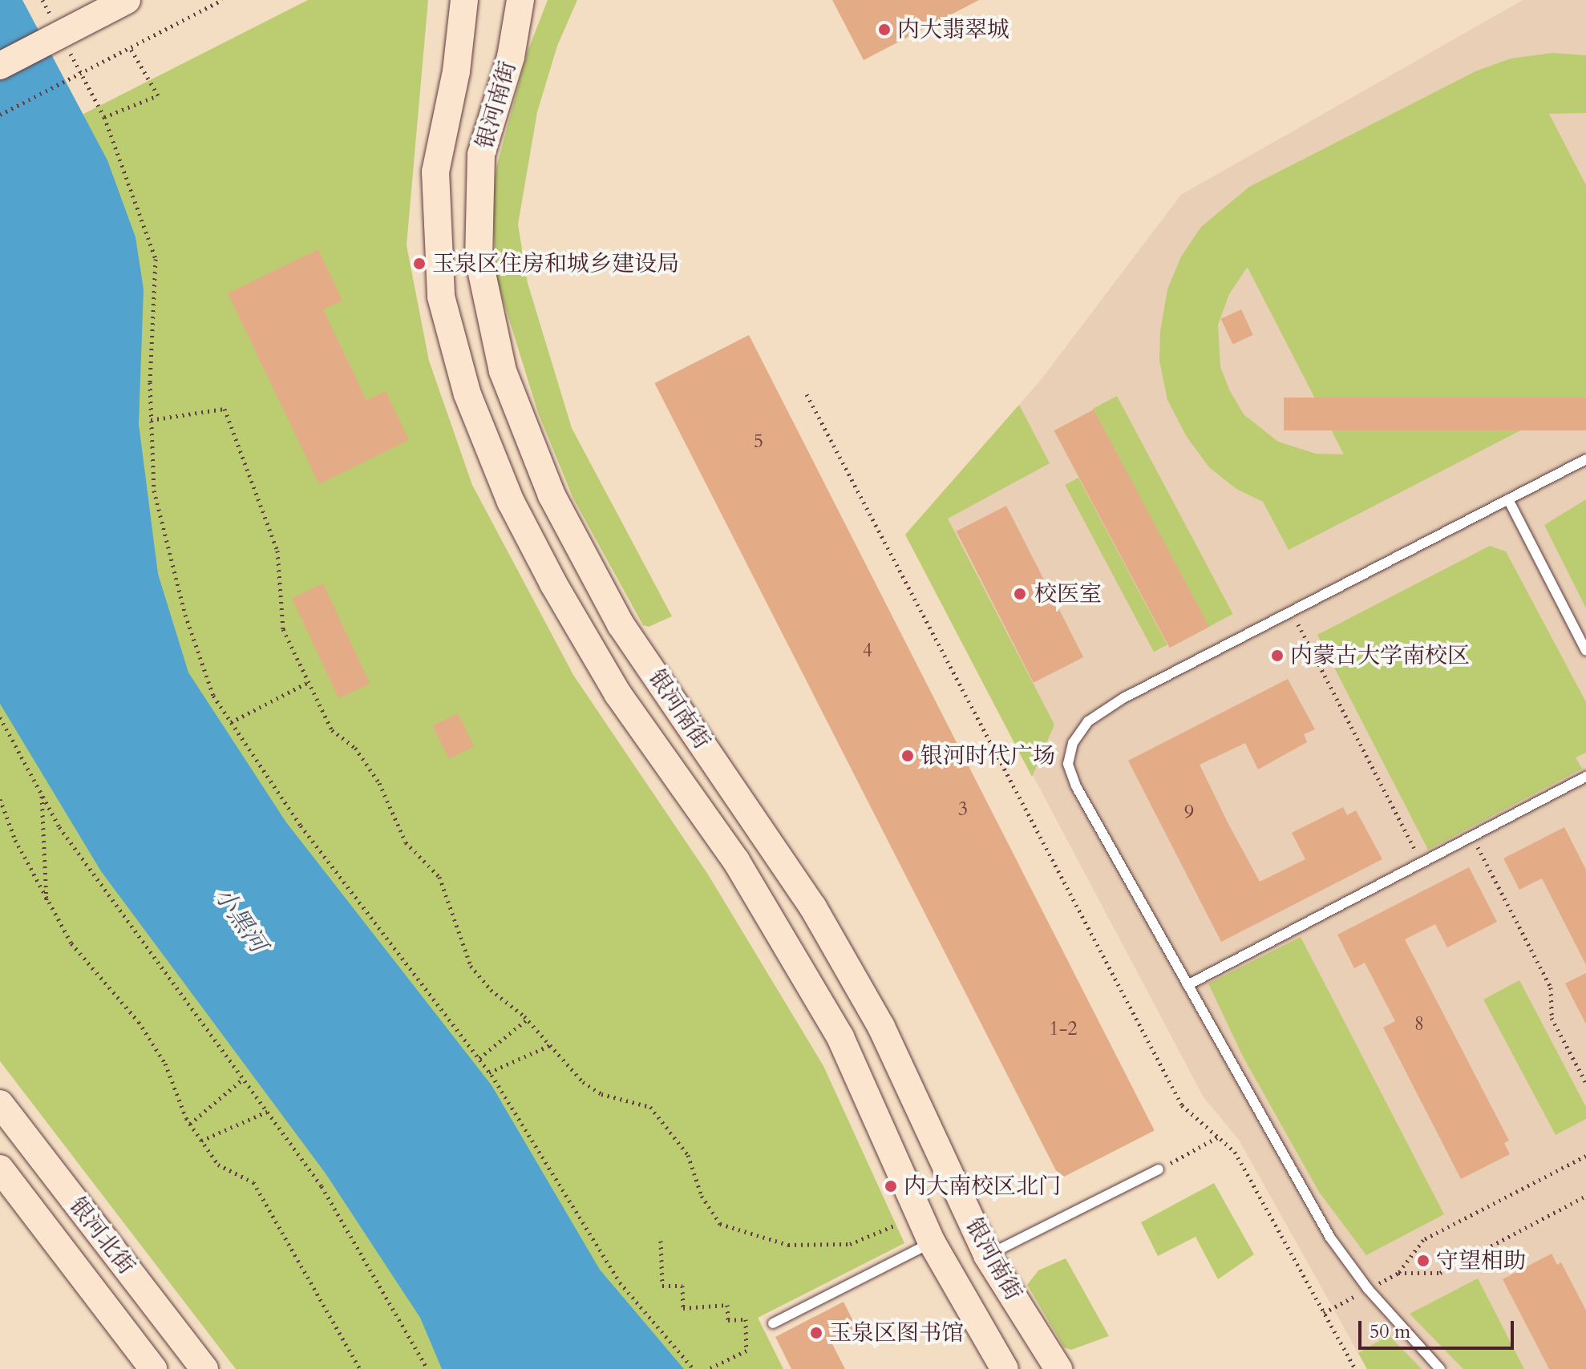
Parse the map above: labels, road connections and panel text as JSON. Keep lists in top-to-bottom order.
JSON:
{
  "streets": {
    "main road": ["银河南街", "银河北街"]
  },
  "water": ["小黑河"],
  "places": [
    "内大翡翠城",
    "玉泉区住房和城乡建设局",
    "校医室",
    "内蒙古大学南校区",
    "银河时代广场",
    "内大南校区北门",
    "守望相助",
    "玉泉区图书馆"
  ],
  "house_numbers": [
    "5",
    "4",
    "3",
    "9",
    "8",
    "1-2"
  ],
  "scale_bar": "50 m"
}
